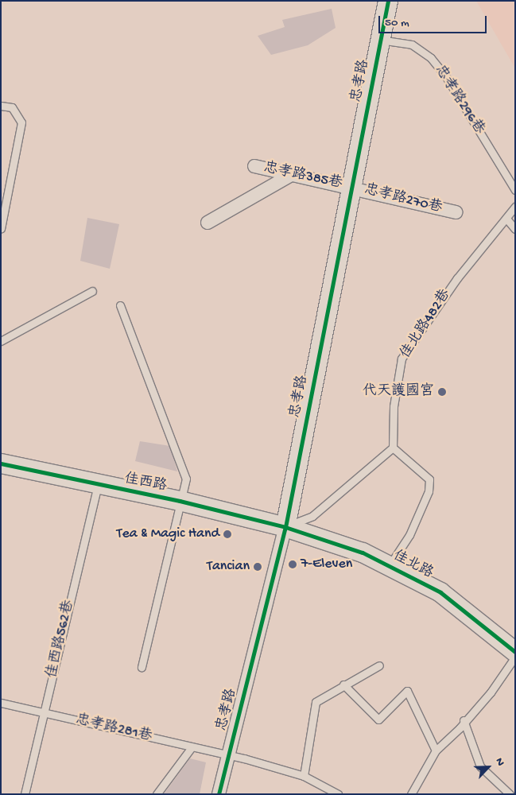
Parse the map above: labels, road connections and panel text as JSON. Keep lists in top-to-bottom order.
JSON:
{
  "streets": {
    "street": [
      "忠孝路",
      "忠孝路385巷",
      "忠孝路270巷",
      "佳西路",
      "佳北路"
    ],
    "lane": [
      "忠孝路296巷",
      "佳北路482巷",
      "佳西路562巷",
      "忠孝路281巷"
    ]
  },
  "crossings": [
    ["忠孝路", "忠孝路296巷"],
    ["忠孝路", "忠孝路385巷"],
    ["忠孝路", "忠孝路270巷"],
    ["忠孝路", "佳西路"],
    ["忠孝路", "佳北路"],
    ["忠孝路", "忠孝路281巷"],
    ["忠孝路385巷", "忠孝路270巷"],
    ["佳西路", "佳北路"],
    ["佳西路", "佳西路562巷"],
    ["佳西路562巷", "忠孝路281巷"]
  ],
  "places": [
    "代天護國宮",
    "Tea & Magic Hand",
    "7-Eleven",
    "Tancian"
  ],
  "scale_bar": "50 m",
  "north": "top right"
}
